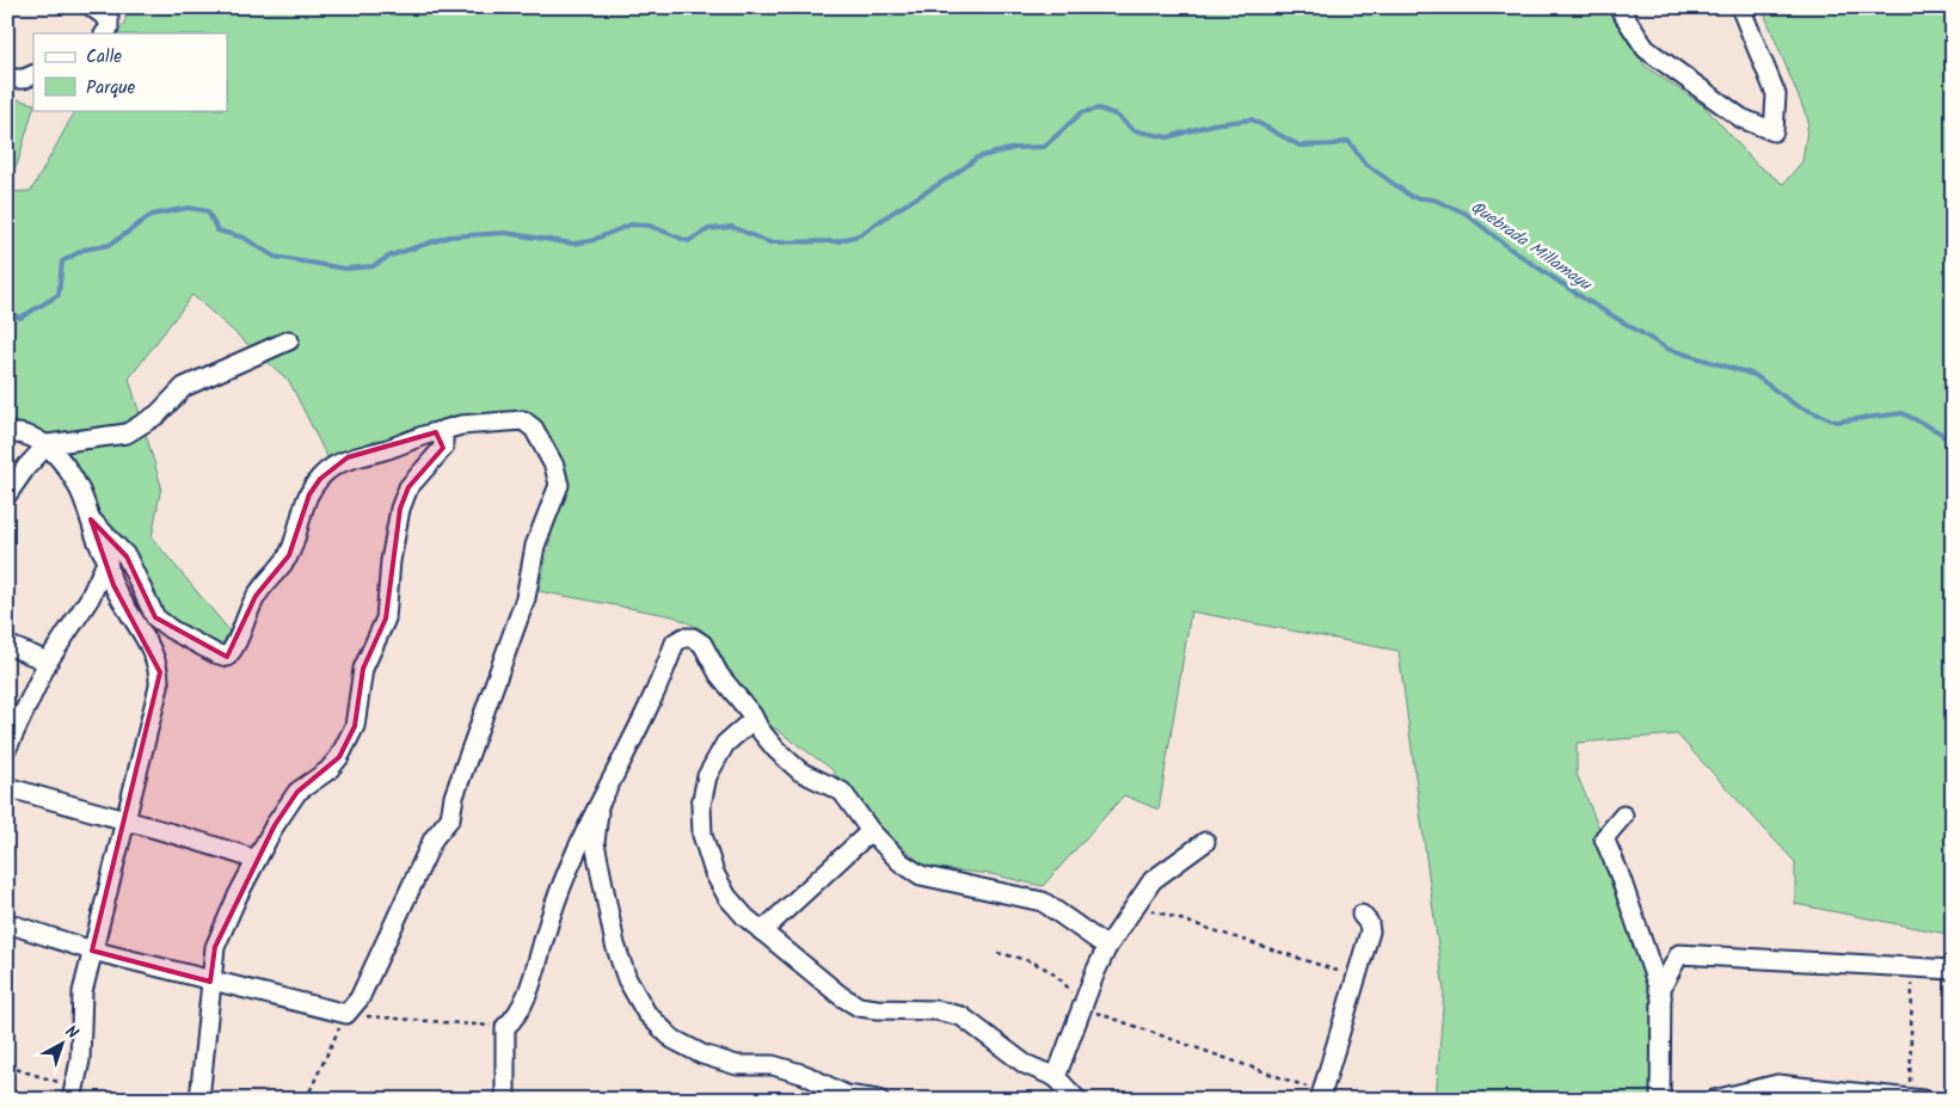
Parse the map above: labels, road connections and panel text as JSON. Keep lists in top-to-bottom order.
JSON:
{
  "water": ["Quebrada Millamayu"],
  "legend": ["Calle", "Parque"],
  "north": "top right"
}
